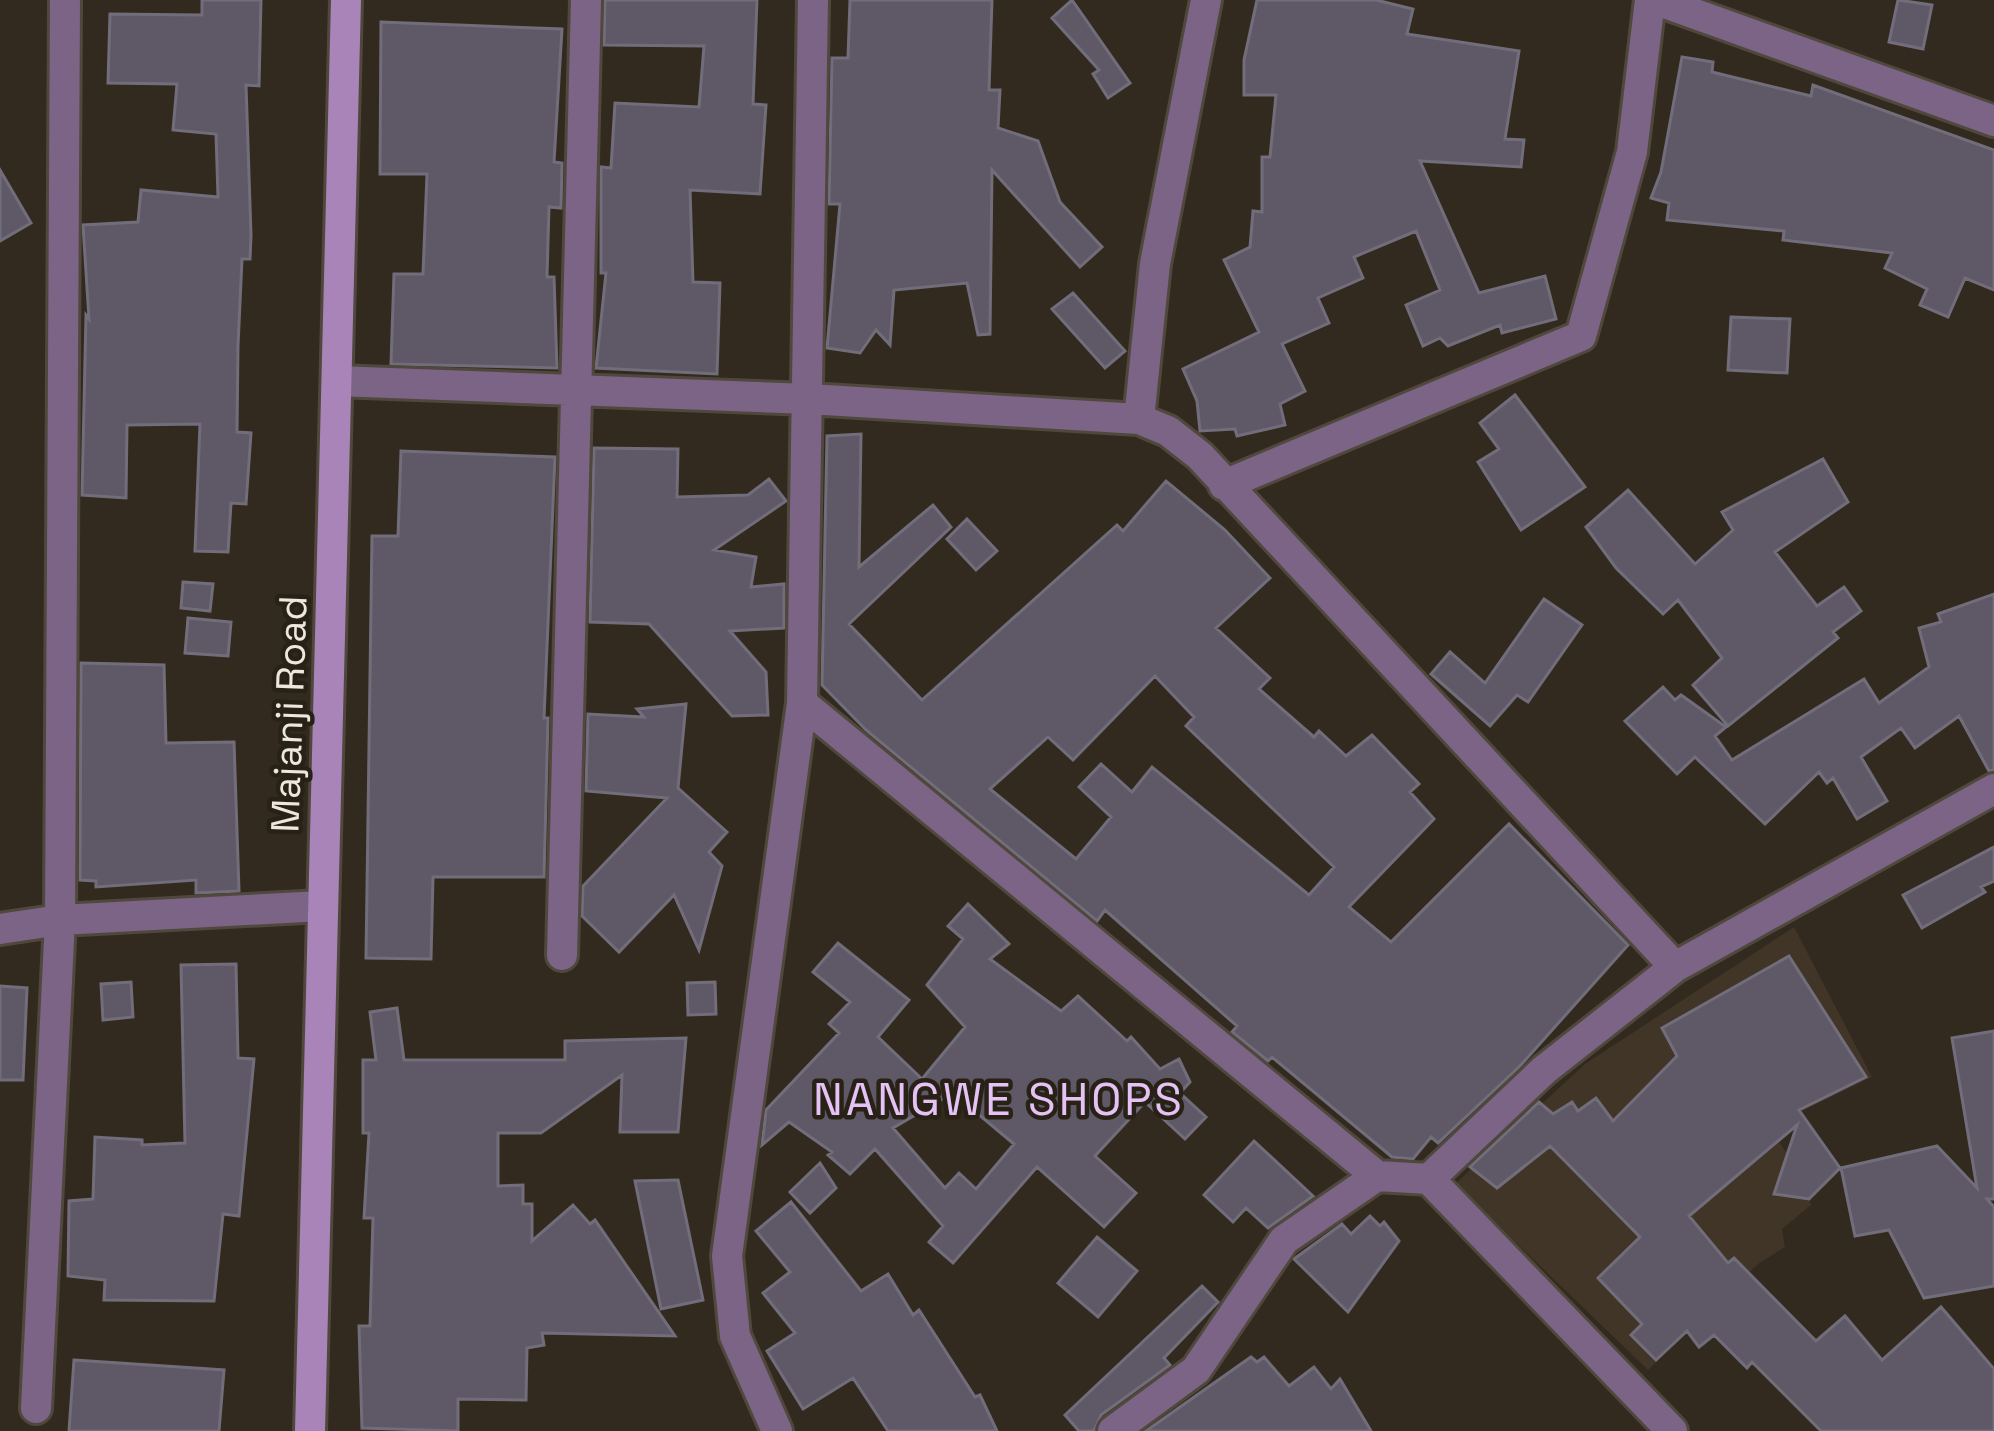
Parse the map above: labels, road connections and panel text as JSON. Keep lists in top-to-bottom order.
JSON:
{
  "streets": {
    "main road": ["Majanji Road"]
  },
  "districts": ["NANGWE SHOPS"]
}
